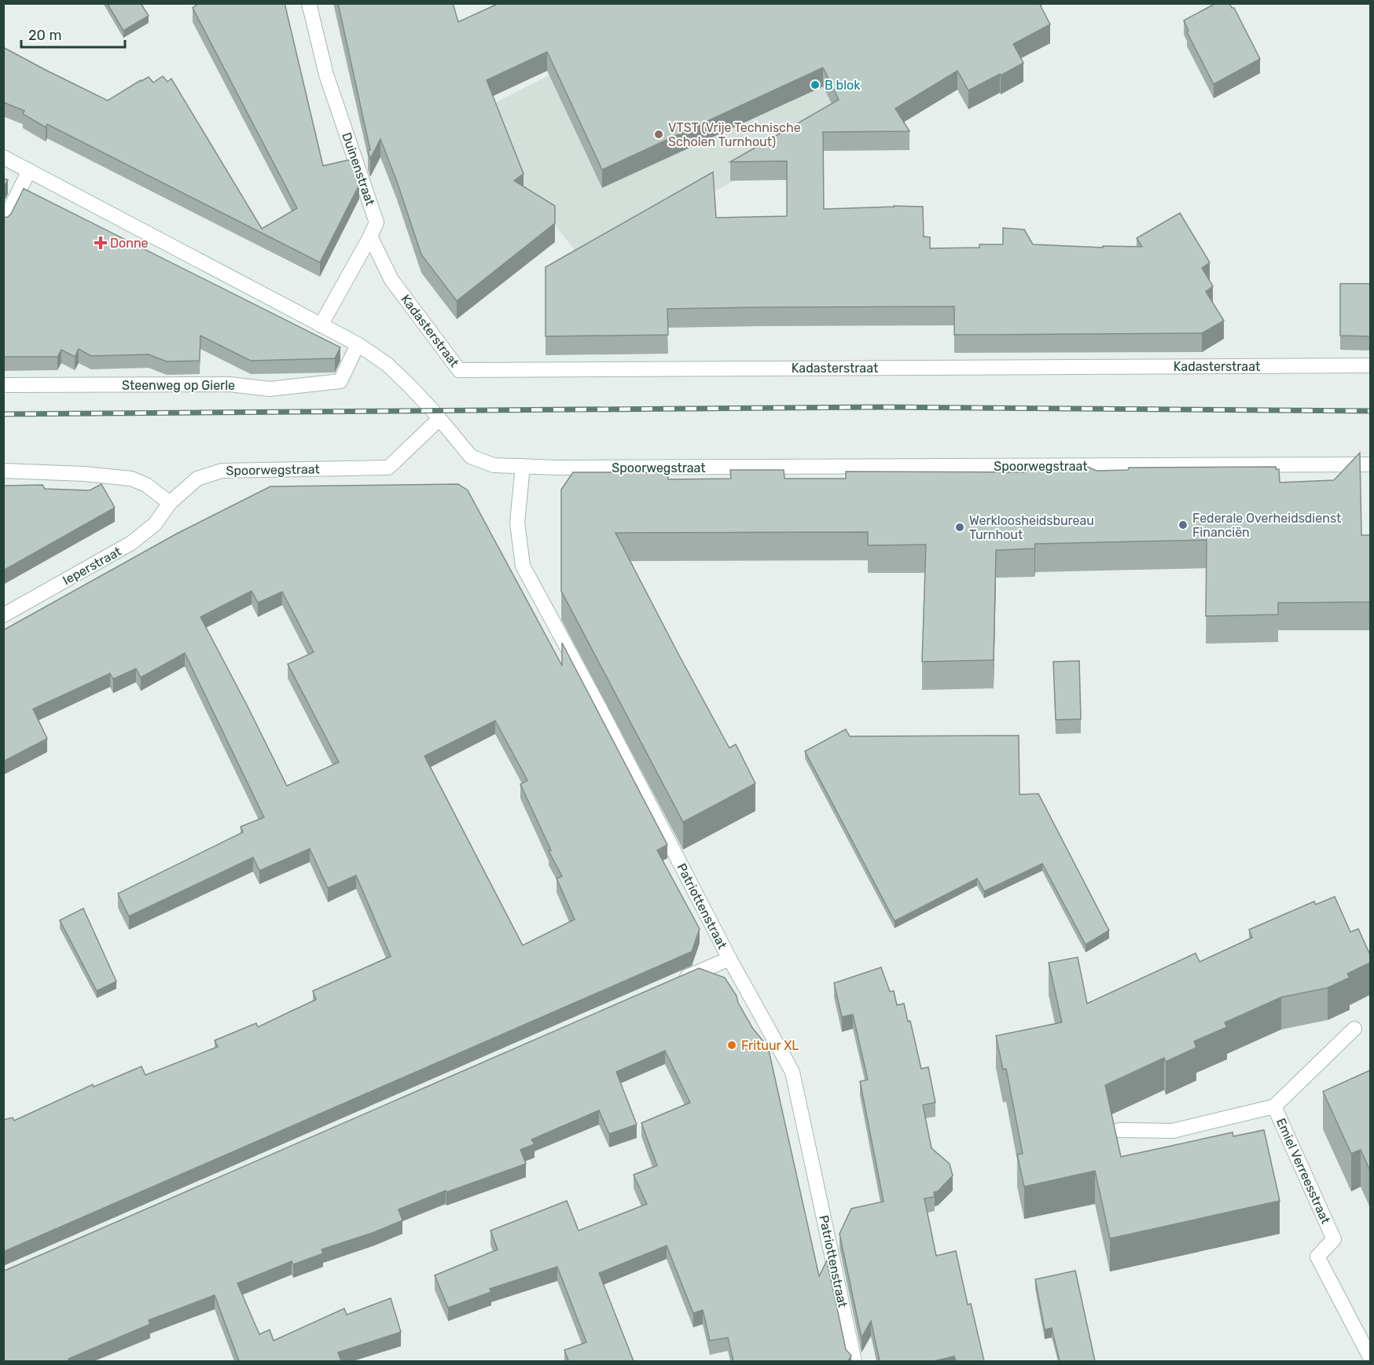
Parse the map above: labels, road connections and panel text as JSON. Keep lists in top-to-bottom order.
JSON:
{
  "streets": {
    "street": [
      "Duinenstraat",
      "Kadasterstraat",
      "Steenweg op Gierle",
      "Spoorwegstraat",
      "Ieperstraat",
      "Patriottenstraat",
      "Emiel Verreesstraat"
    ]
  },
  "crossings": [
    ["Duinenstraat", "Kadasterstraat"],
    ["Spoorwegstraat", "Ieperstraat"],
    ["Spoorwegstraat", "Patriottenstraat"]
  ],
  "places": {
    "other": [
      "B blok",
      "VTST (Vrije Technische Scholen Turnhout)",
      "Federale Overheidsdienst Financiën",
      "Werkloosheidsbureau Turnhout",
      "Frituur XL"
    ],
    "health": ["Donne"]
  },
  "scale_bar": "20 m"
}
